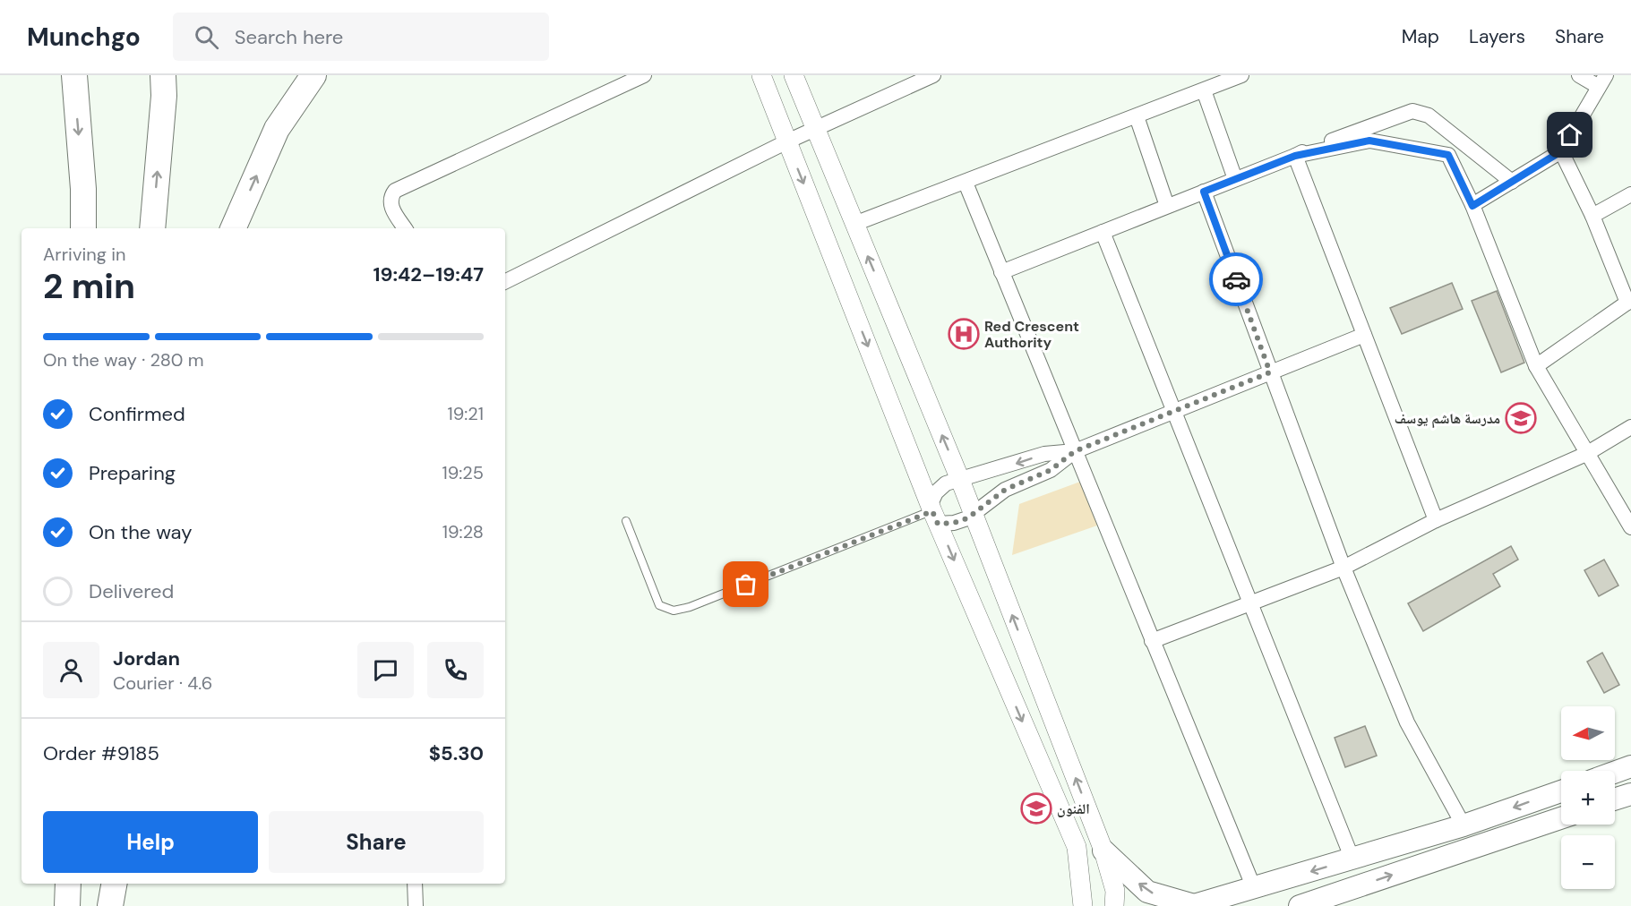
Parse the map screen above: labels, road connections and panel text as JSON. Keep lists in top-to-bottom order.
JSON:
{
  "places": {
    "hospital": ["Red Crescent Authority"],
    "school or university": ["مدرسة هاشم يوسف", "الفنون"]
  },
  "north": "left",
  "page": {
    "header": "Munchgo",
    "search": "Search here",
    "nav": ["Map", "Layers", "Share"],
    "heading": ["2 min", "Arriving in", "19:42–19:47"],
    "panel": [
      "Jordan",
      "Courier · 4.6",
      "Order #9185",
      "$5.30"
    ],
    "bar": "On the way · 280 m",
    "list": [
      ["Confirmed", "19:21"],
      ["Preparing", "19:25"],
      ["On the way", "19:28"],
      "Delivered"
    ],
    "map_buttons": ["+", "−"],
    "buttons": ["Help", "Share"]
  }
}
